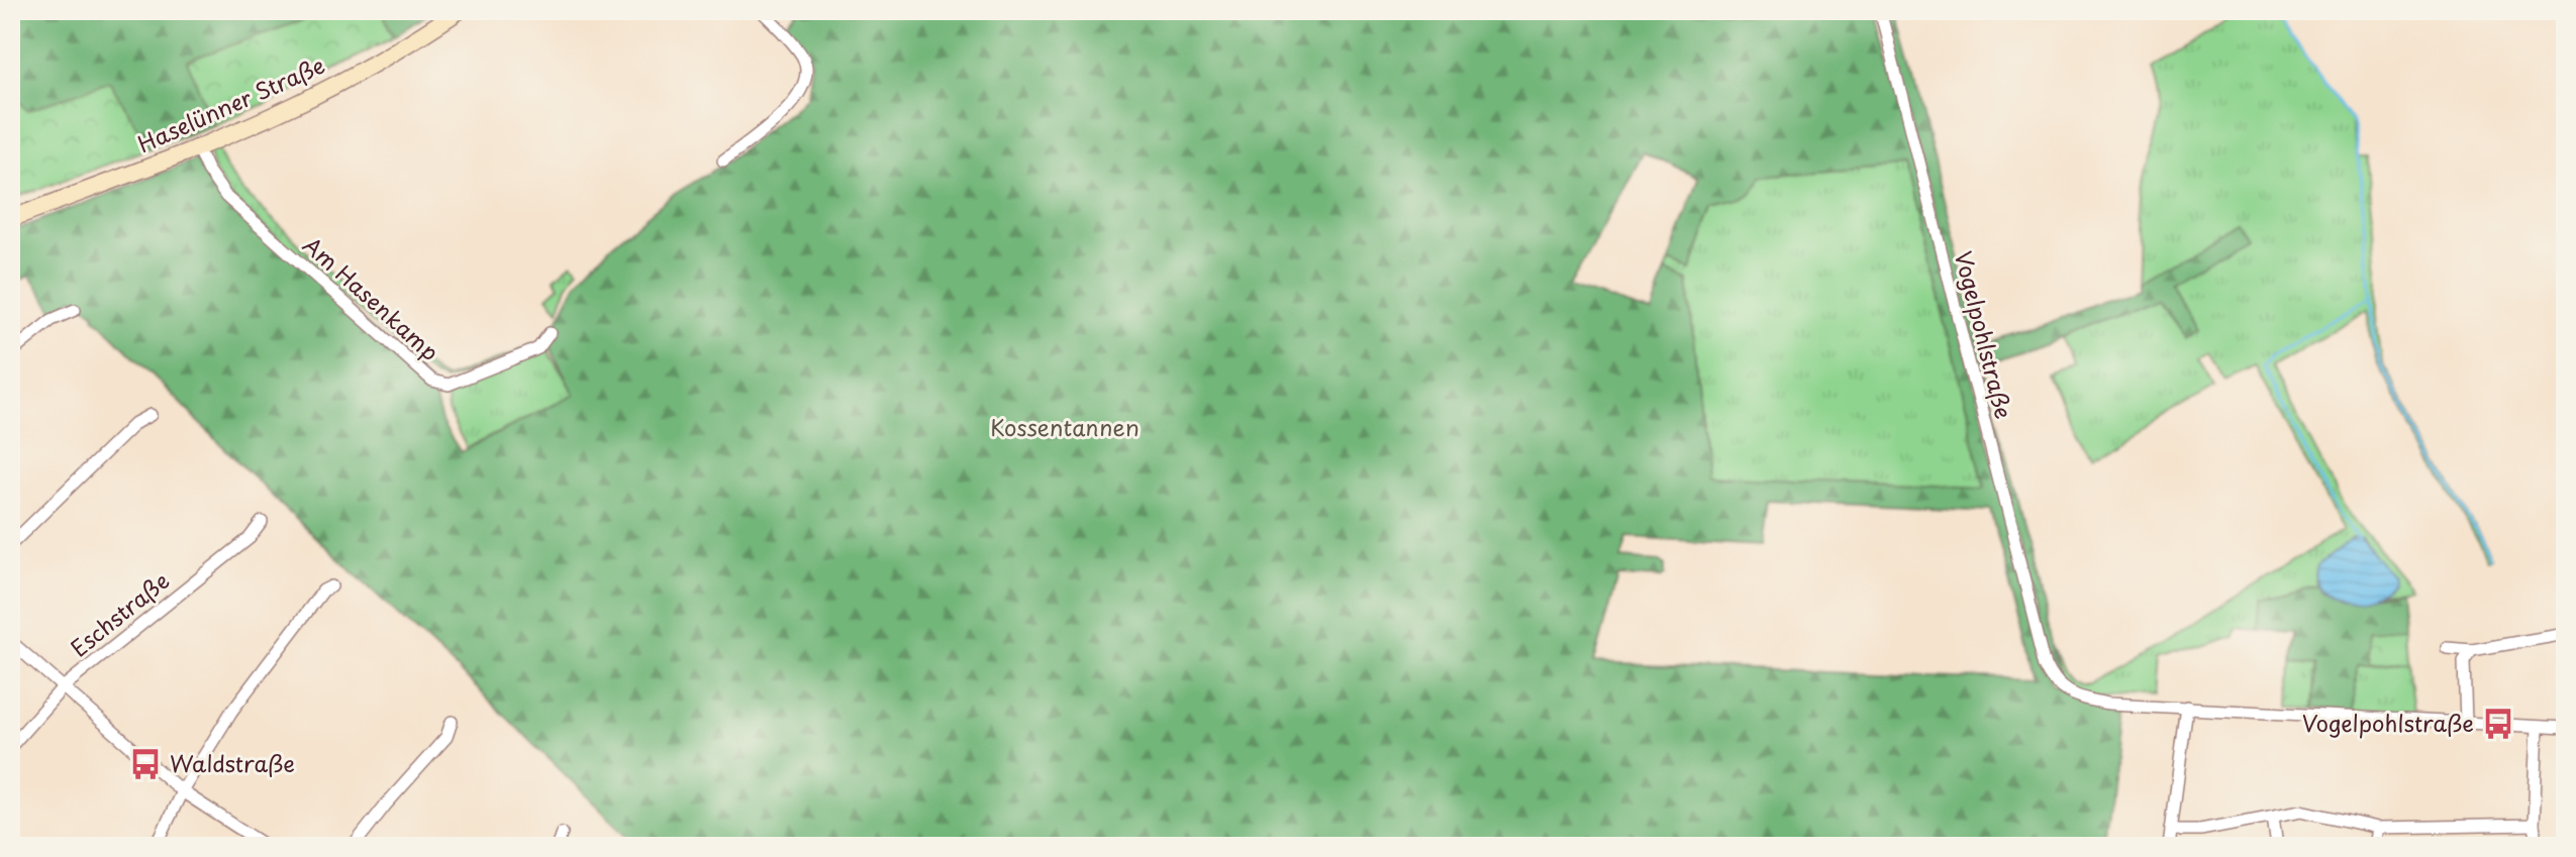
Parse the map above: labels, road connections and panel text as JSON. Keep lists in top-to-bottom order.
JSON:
{
  "streets": {
    "street": [
      "Haselünner Straße",
      "Am Hasenkamp",
      "Vogelpohlstraße",
      "Eschstraße"
    ]
  },
  "crossings": [
    ["Haselünner Straße", "Am Hasenkamp"]
  ],
  "parks": ["Kossentannen"],
  "places": {
    "bus stop": ["Vogelpohlstraße", "Waldstraße"]
  }
}
